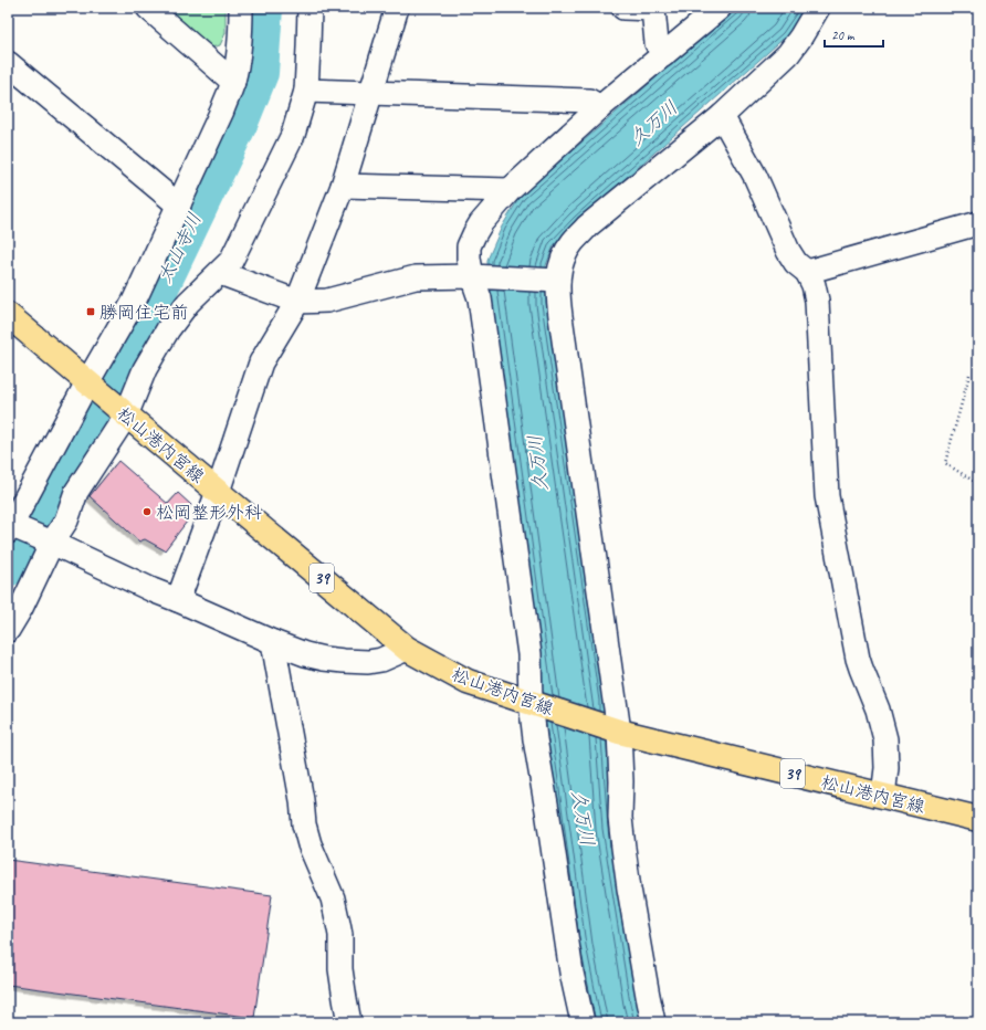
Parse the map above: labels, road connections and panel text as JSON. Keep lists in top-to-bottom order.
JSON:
{
  "streets": {
    "main road": ["松山港内宮線", "39"]
  },
  "water": ["久万川", "太山寺川"],
  "places": {
    "transit": ["勝岡住宅前"],
    "other": ["松岡整形外科"]
  },
  "scale_bar": "20 m"
}
